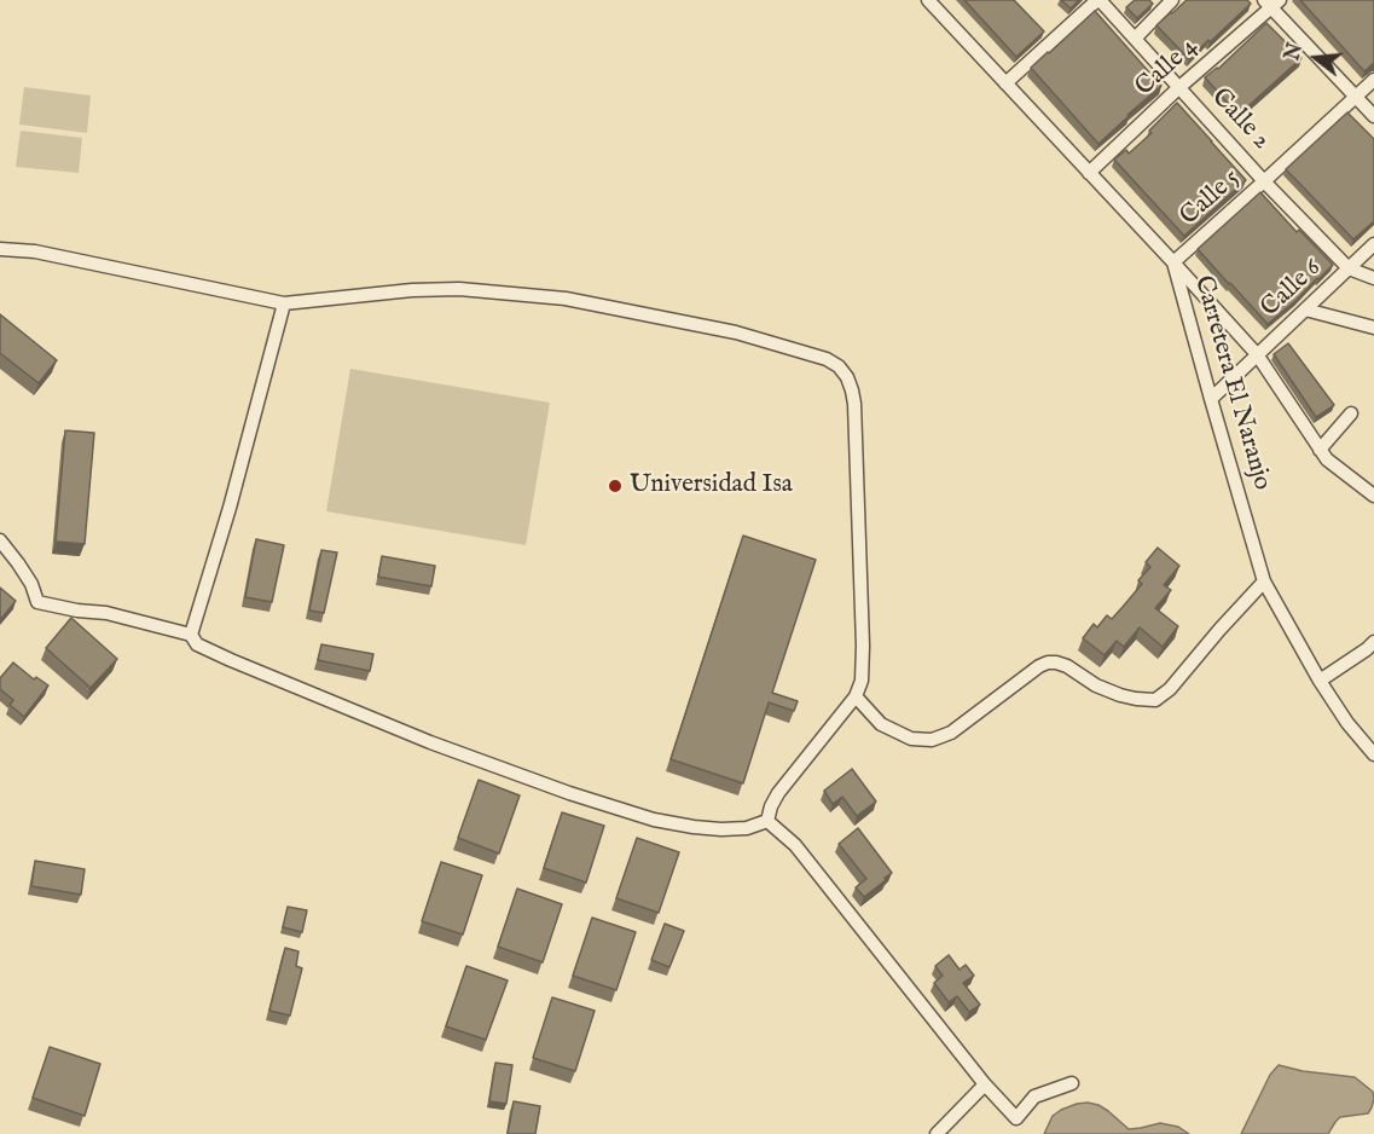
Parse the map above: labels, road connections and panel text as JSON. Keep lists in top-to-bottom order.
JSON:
{
  "streets": {
    "street": [
      "Calle 4",
      "Calle 2",
      "Calle 5",
      "Calle 6",
      "Carretera El Naranjo"
    ]
  },
  "crossings": [
    ["Calle 4", "Calle 2"],
    ["Calle 4", "Carretera El Naranjo"],
    ["Calle 2", "Calle 5"],
    ["Calle 2", "Calle 6"],
    ["Calle 5", "Carretera El Naranjo"],
    ["Calle 6", "Carretera El Naranjo"]
  ],
  "places": ["Universidad Isa"],
  "north": "left"
}
